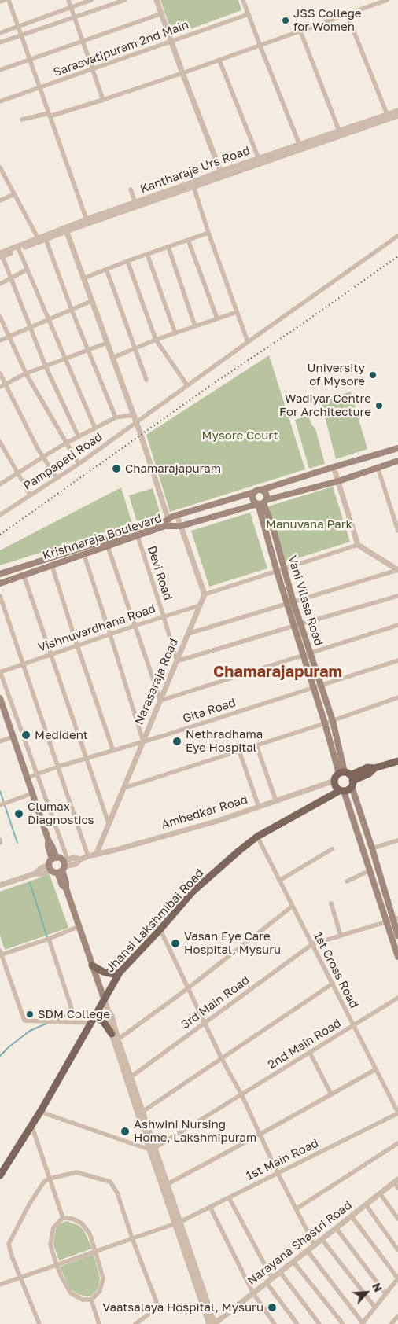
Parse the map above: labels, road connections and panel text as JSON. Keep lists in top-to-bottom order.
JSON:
{
  "streets": {
    "main road": ["Krishnaraja Boulevard", "Vani Vilasa Road", "Jhansi Lakshmibai Road"],
    "street": [
      "Sarasvatipuram 2nd Main",
      "Kantharaje Urs Road",
      "Pampapati Road",
      "Devi Road",
      "Vishnuvardhana Road",
      "Narasaraja Road",
      "Gita Road",
      "Ambedkar Road",
      "1st Cross Road",
      "3rd Main Road",
      "2nd Main Road",
      "1st Main Road",
      "Narayana Shastri Road"
    ]
  },
  "crossings": [
    ["Krishnaraja Boulevard", "Devi Road"],
    ["Krishnaraja Boulevard", "Vani Vilasa Road"],
    ["Devi Road", "Vishnuvardhana Road"],
    ["Devi Road", "Narasaraja Road"],
    ["Vani Vilasa Road", "Gita Road"],
    ["Vani Vilasa Road", "Jhansi Lakshmibai Road"],
    ["Vani Vilasa Road", "3rd Main Road"],
    ["Vishnuvardhana Road", "Narasaraja Road"],
    ["Narasaraja Road", "Gita Road"],
    ["Narasaraja Road", "Ambedkar Road"],
    ["Jhansi Lakshmibai Road", "1st Cross Road"],
    ["1st Cross Road", "3rd Main Road"],
    ["1st Cross Road", "2nd Main Road"],
    ["1st Cross Road", "1st Main Road"]
  ],
  "districts": ["Chamarajapuram"],
  "parks": ["Mysore Court", "Manuvana Park"],
  "places": [
    "JSS College for Women",
    "University of Mysore",
    "Wadiyar Centre For Architecture",
    "Chamarajapuram",
    "Medident",
    "Nethradhama Eye Hospital",
    "Clumax Diagnostics",
    "Vasan Eye Care Hospital, Mysuru",
    "SDM College",
    "Ashwini Nursing Home, Lakshmipuram",
    "Vaatsalaya Hospital, Mysuru"
  ],
  "north": "top right"
}
